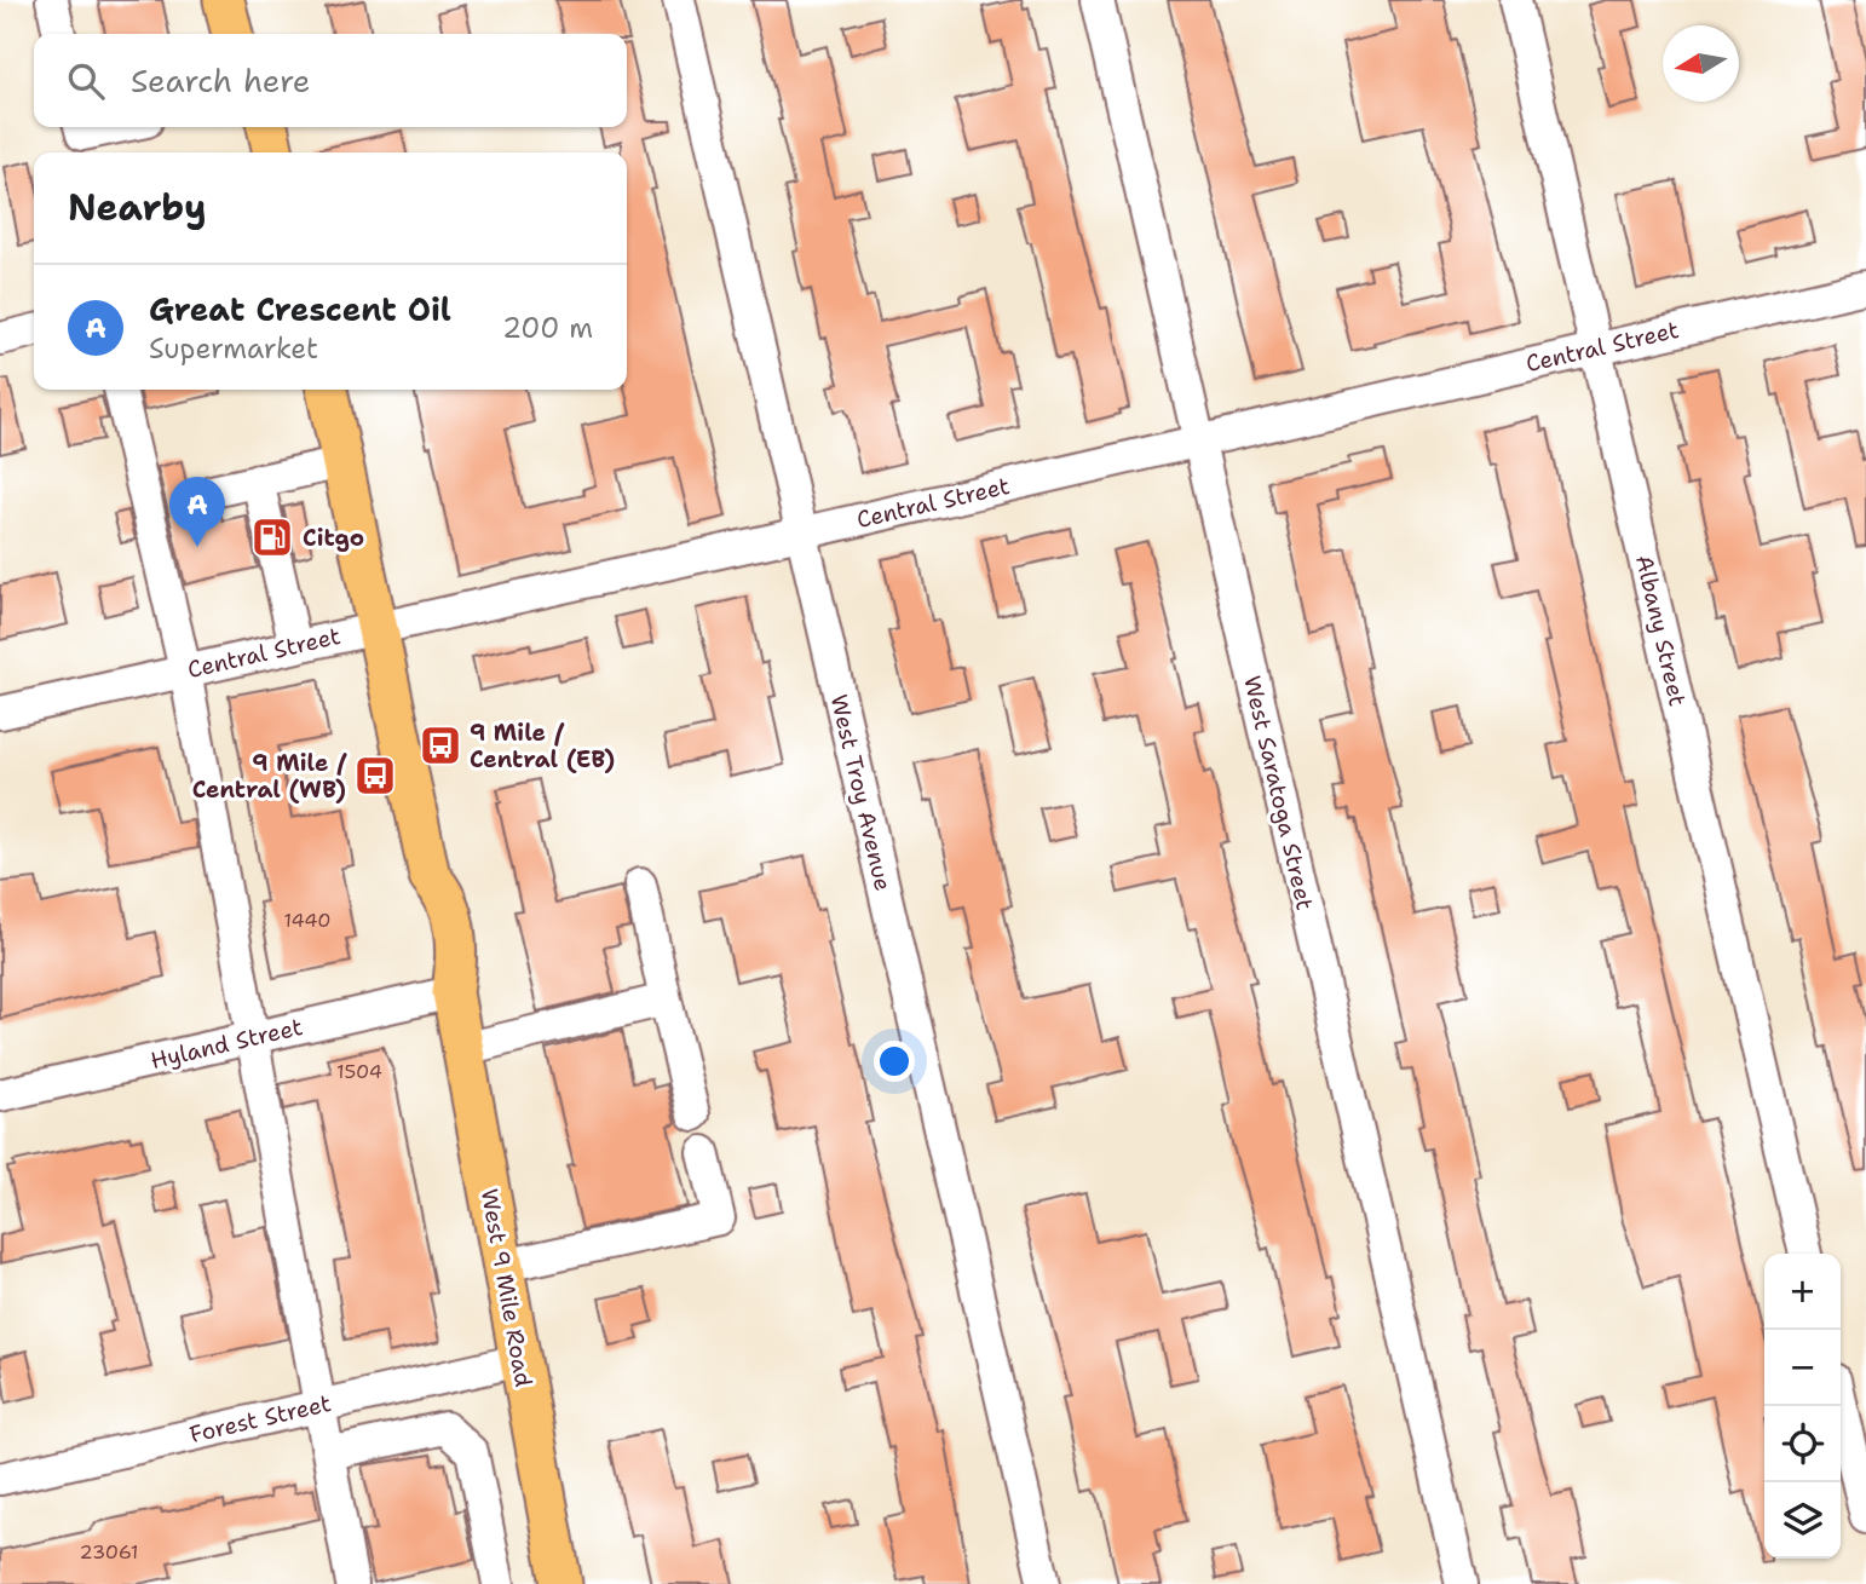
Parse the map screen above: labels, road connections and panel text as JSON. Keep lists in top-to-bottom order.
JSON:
{
  "streets": {
    "main road": ["West 9 Mile Road"],
    "street": [
      "Central Street",
      "Albany Street",
      "West Troy Avenue",
      "West Saratoga Street",
      "Hyland Street",
      "Forest Street"
    ]
  },
  "crossings": [
    ["Central Street", "Albany Street"],
    ["Central Street", "West Troy Avenue"],
    ["Central Street", "West Saratoga Street"],
    ["Central Street", "West 9 Mile Road"],
    ["Hyland Street", "West 9 Mile Road"],
    ["West 9 Mile Road", "Forest Street"]
  ],
  "places": {
    "fuel station": ["Citgo"],
    "bus stop": ["9 Mile / Central (EB)", "9 Mile / Central (WB)"]
  },
  "house_numbers": ["1440", "1504", "23061"],
  "north": "left",
  "page": {
    "search": "Search here",
    "heading": "Nearby",
    "list": [
      {
        "mark": "A",
        "name": "Great Crescent Oil",
        "note": "Supermarket",
        "value": "200 m"
      }
    ],
    "pins": "A",
    "map_buttons": ["+", "−"]
  }
}
